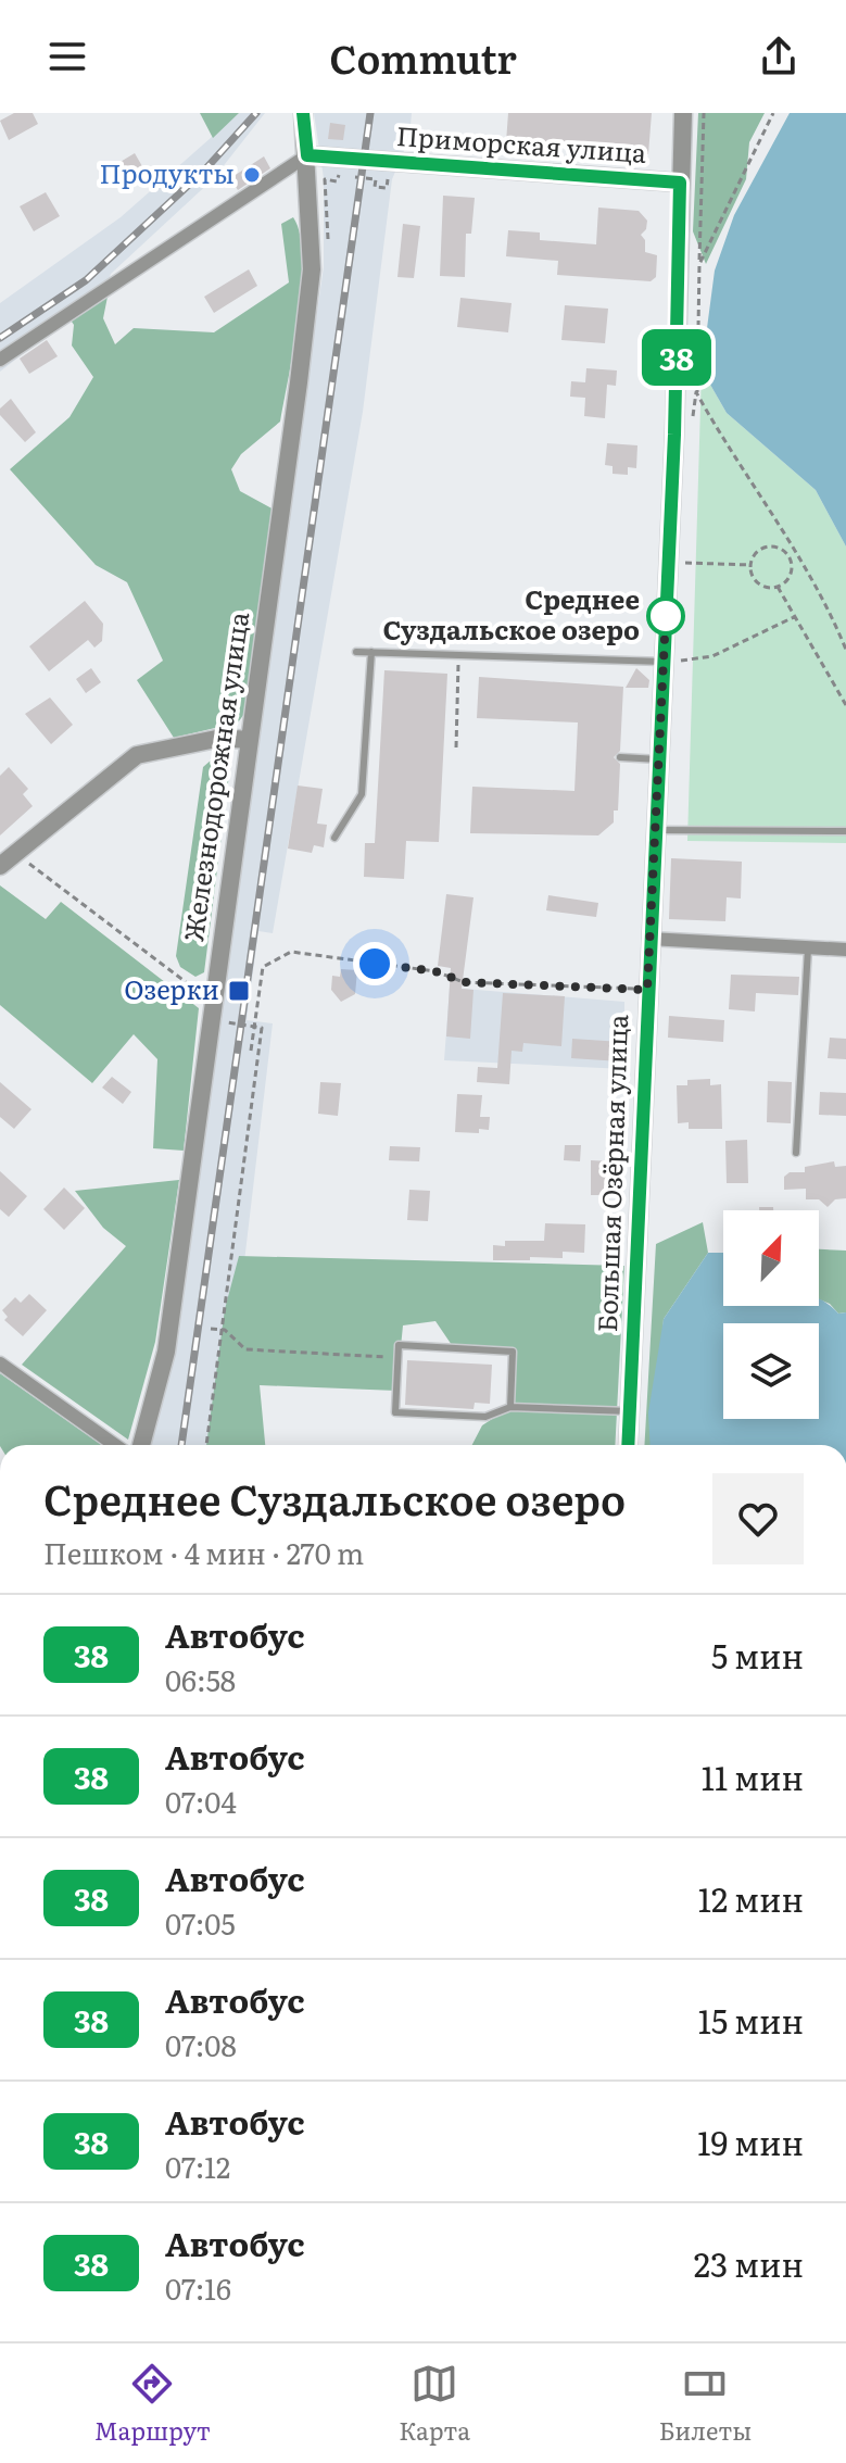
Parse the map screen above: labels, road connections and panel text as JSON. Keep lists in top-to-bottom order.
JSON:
{
  "streets": {
    "street": ["Приморская улица", "Железнодорожная улица", "Большая Озёрная улица"]
  },
  "crossings": [
    ["Приморская улица", "Железнодорожная улица"],
    ["Приморская улица", "Большая Озёрная улица"]
  ],
  "places": {
    "other": ["Продукты", "Среднее Суздальское озеро"],
    "transit": ["Озерки"]
  },
  "lines": ["bus line 38"],
  "north": "top right",
  "page": {
    "header": "Commutr",
    "on_map": "38",
    "heading": ["Среднее Суздальское озеро", "Пешком · 4 мин · 270 m"],
    "list": [
      {
        "mark": "38",
        "name": "Автобус",
        "note": "06:58",
        "value": "5 мин"
      },
      {
        "mark": "38",
        "name": "Автобус",
        "note": "07:04",
        "value": "11 мин"
      },
      {
        "mark": "38",
        "name": "Автобус",
        "note": "07:05",
        "value": "12 мин"
      },
      {
        "mark": "38",
        "name": "Автобус",
        "note": "07:08",
        "value": "15 мин"
      },
      {
        "mark": "38",
        "name": "Автобус",
        "note": "07:12",
        "value": "19 мин"
      },
      {
        "mark": "38",
        "name": "Автобус",
        "note": "07:16",
        "value": "23 мин"
      }
    ],
    "tabs": ["Маршрут", "Карта", "Билеты"]
  }
}
